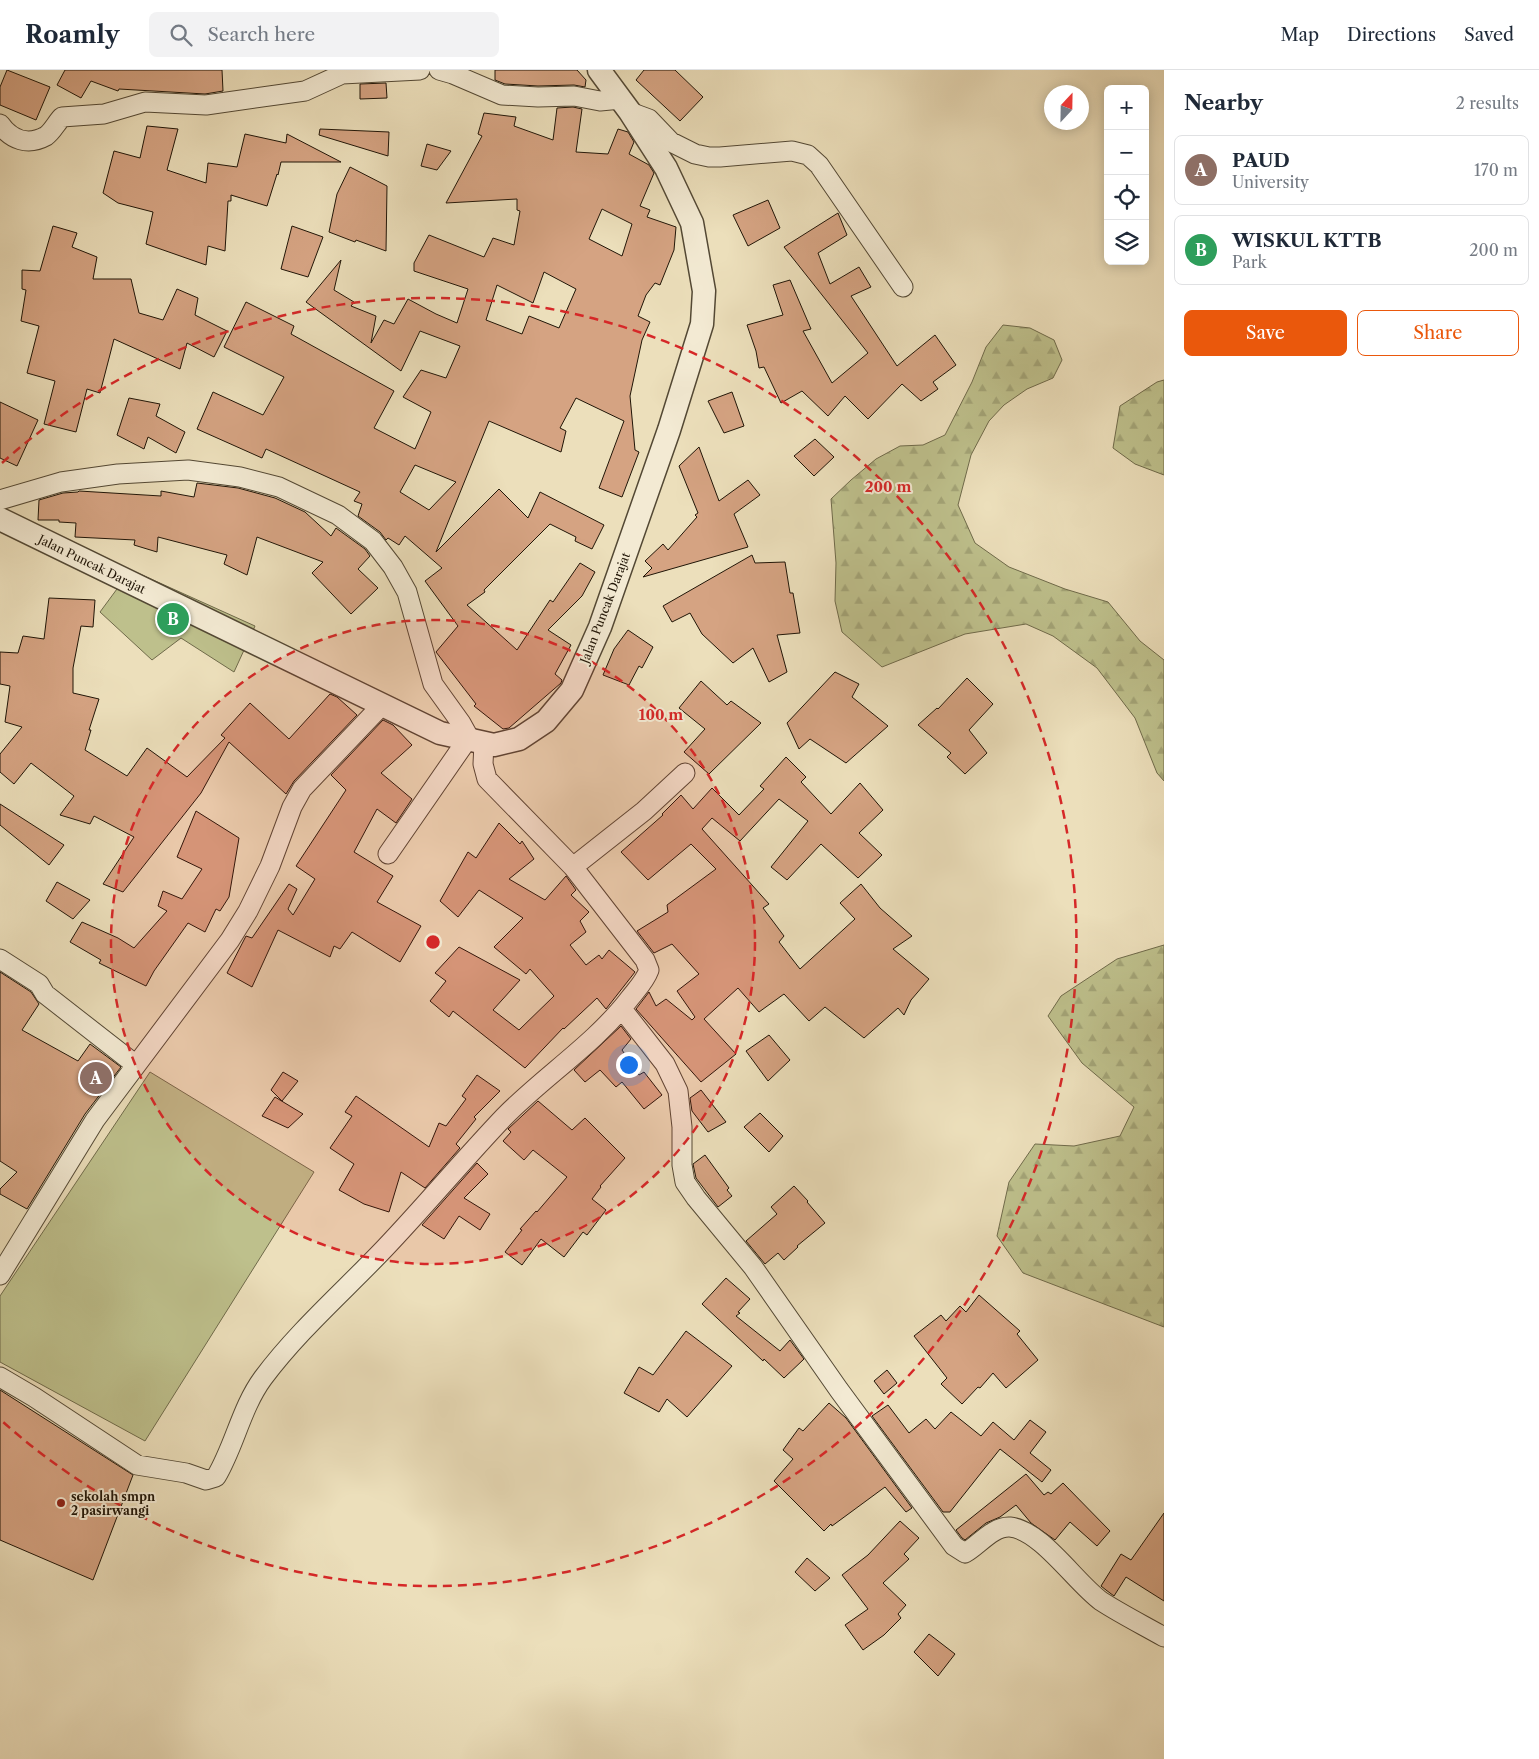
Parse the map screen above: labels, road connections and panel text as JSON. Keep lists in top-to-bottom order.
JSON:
{
  "streets": {
    "street": ["Jalan Puncak Darajat"]
  },
  "places": ["sekolah smpn 2 pasirwangi"],
  "north": "top",
  "page": {
    "header": "Roamly",
    "search": "Search here",
    "nav": ["Map", "Directions", "Saved"],
    "heading": ["Nearby", "2 results"],
    "map_buttons": ["+", "−"],
    "list": [
      {
        "mark": "A",
        "name": "PAUD",
        "note": "University",
        "value": "170 m"
      },
      {
        "mark": "B",
        "name": "WISKUL KTTB",
        "note": "Park",
        "value": "200 m"
      }
    ],
    "buttons": ["Save", "Share"],
    "pins": ["B", "A"]
  },
  "rings": ["200 m", "100 m"]
}
